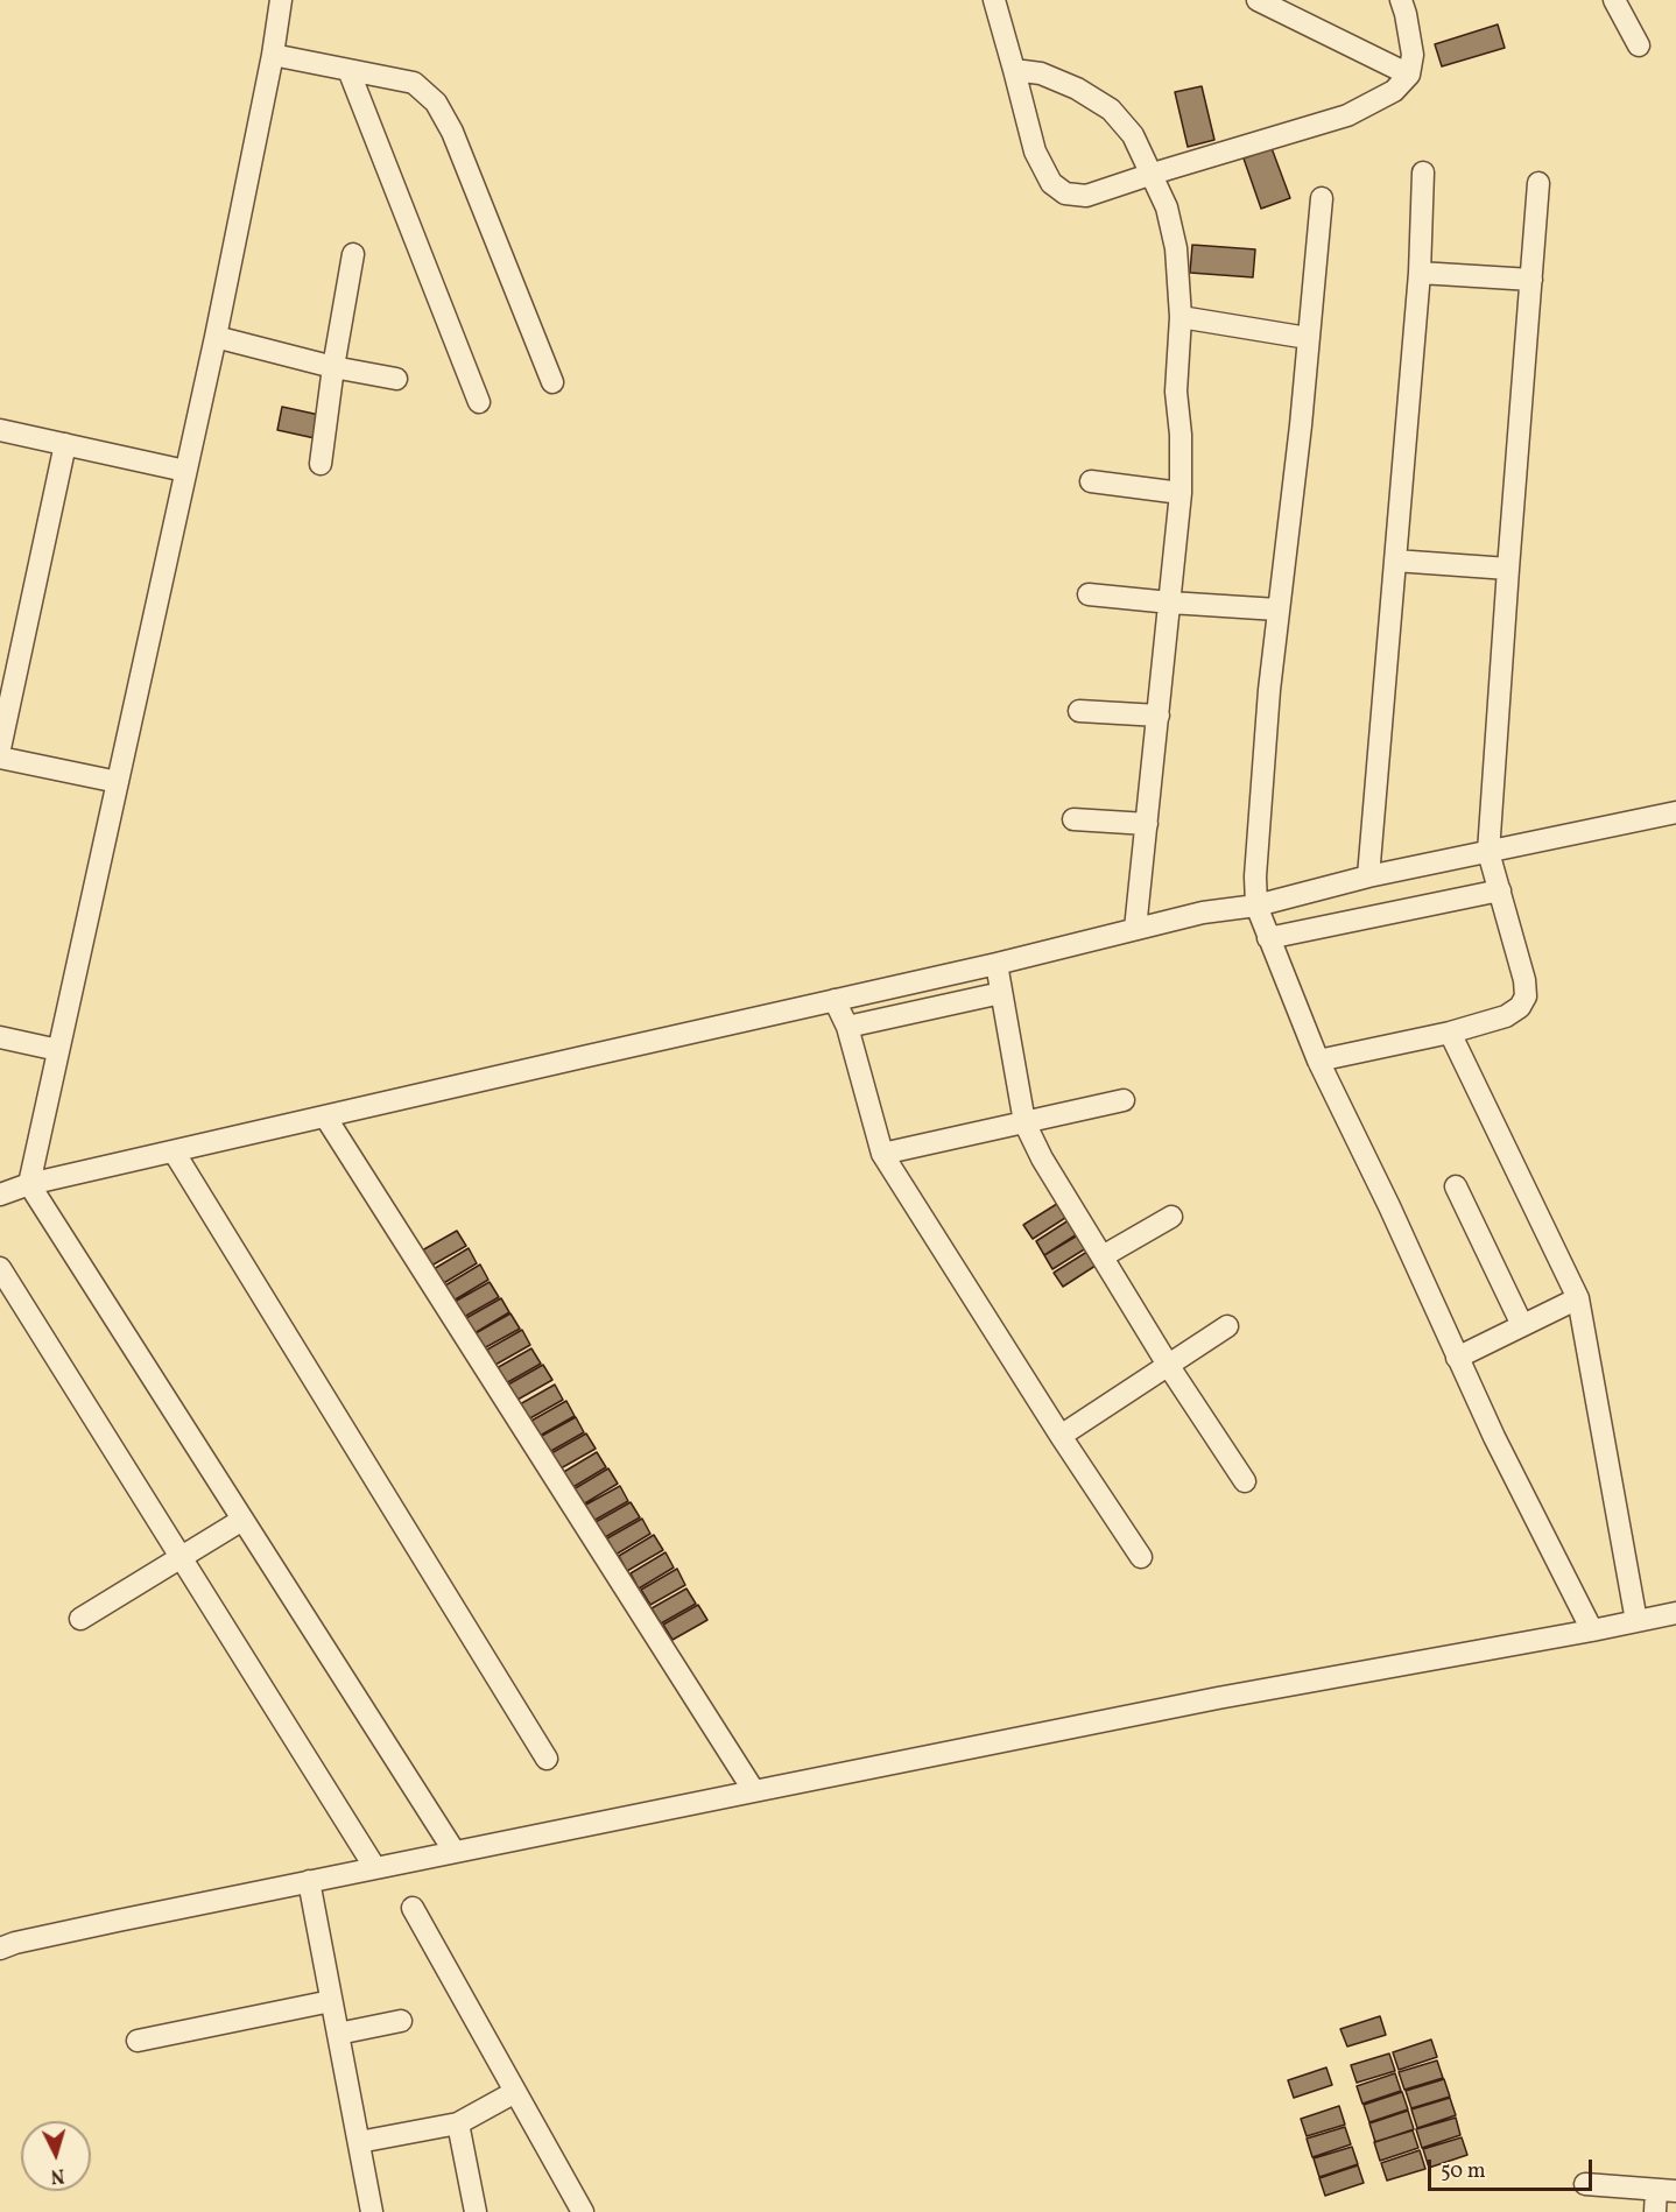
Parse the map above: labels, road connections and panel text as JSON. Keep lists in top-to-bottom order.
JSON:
{
  "scale_bar": "50 m",
  "north": "bottom"
}
